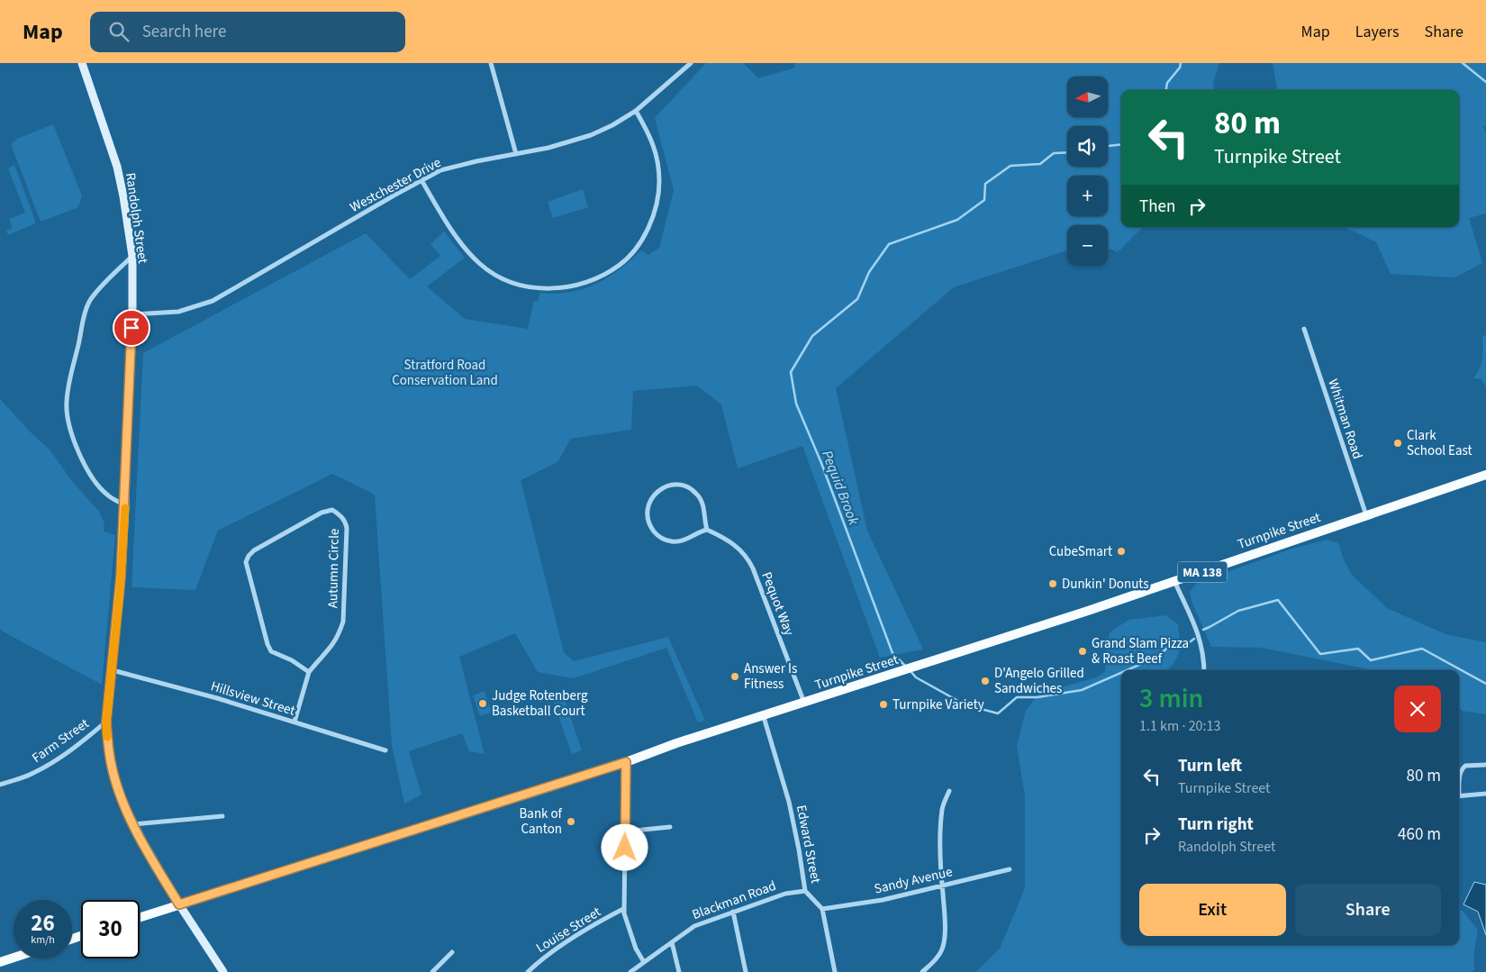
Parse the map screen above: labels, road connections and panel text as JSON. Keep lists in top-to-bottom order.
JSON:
{
  "streets": {
    "main road": ["Randolph Street", "Turnpike Street", "MA 138"],
    "street": [
      "Westchester Drive",
      "Whitman Road",
      "Autumn Circle",
      "Pequot Way",
      "Hillsview Street",
      "Farm Street",
      "Edward Street",
      "Sandy Avenue",
      "Blackman Road",
      "Louise Street"
    ]
  },
  "crossings": [
    ["Westchester Drive", "Randolph Street"],
    ["Randolph Street", "Turnpike Street"],
    ["Randolph Street", "Hillsview Street"],
    ["Randolph Street", "Farm Street"],
    ["Whitman Road", "Turnpike Street"],
    ["Turnpike Street", "Pequot Way"],
    ["Turnpike Street", "Edward Street"],
    ["Autumn Circle", "Hillsview Street"],
    ["Edward Street", "Sandy Avenue"],
    ["Edward Street", "Blackman Road"]
  ],
  "water": ["Pequid Brook"],
  "parks": ["Stratford Road Conservation Land"],
  "places": [
    "Clark School East",
    "CubeSmart",
    "Dunkin' Donuts",
    "Grand Slam Pizza & Roast Beef",
    "Answer Is Fitness",
    "D'Angelo Grilled Sandwiches",
    "Judge Rotenberg Basketball Court",
    "Turnpike Variety",
    "Bank of Canton"
  ],
  "north": "left",
  "page": {
    "header": "Map",
    "search": "Search here",
    "nav": ["Map", "Layers", "Share"],
    "map_buttons": ["+", "−"],
    "turn": ["80 m", "Turnpike Street"],
    "then": "Then",
    "heading": ["3 min", "1.1 km · 20:13"],
    "list": [
      {
        "name": "Turn left",
        "note": "Turnpike Street",
        "value": "80 m"
      },
      {
        "name": "Turn right",
        "note": "Randolph Street",
        "value": "460 m"
      }
    ],
    "buttons": ["Exit", "Share"],
    "speed": "26 km/h",
    "limit": "30"
  }
}
